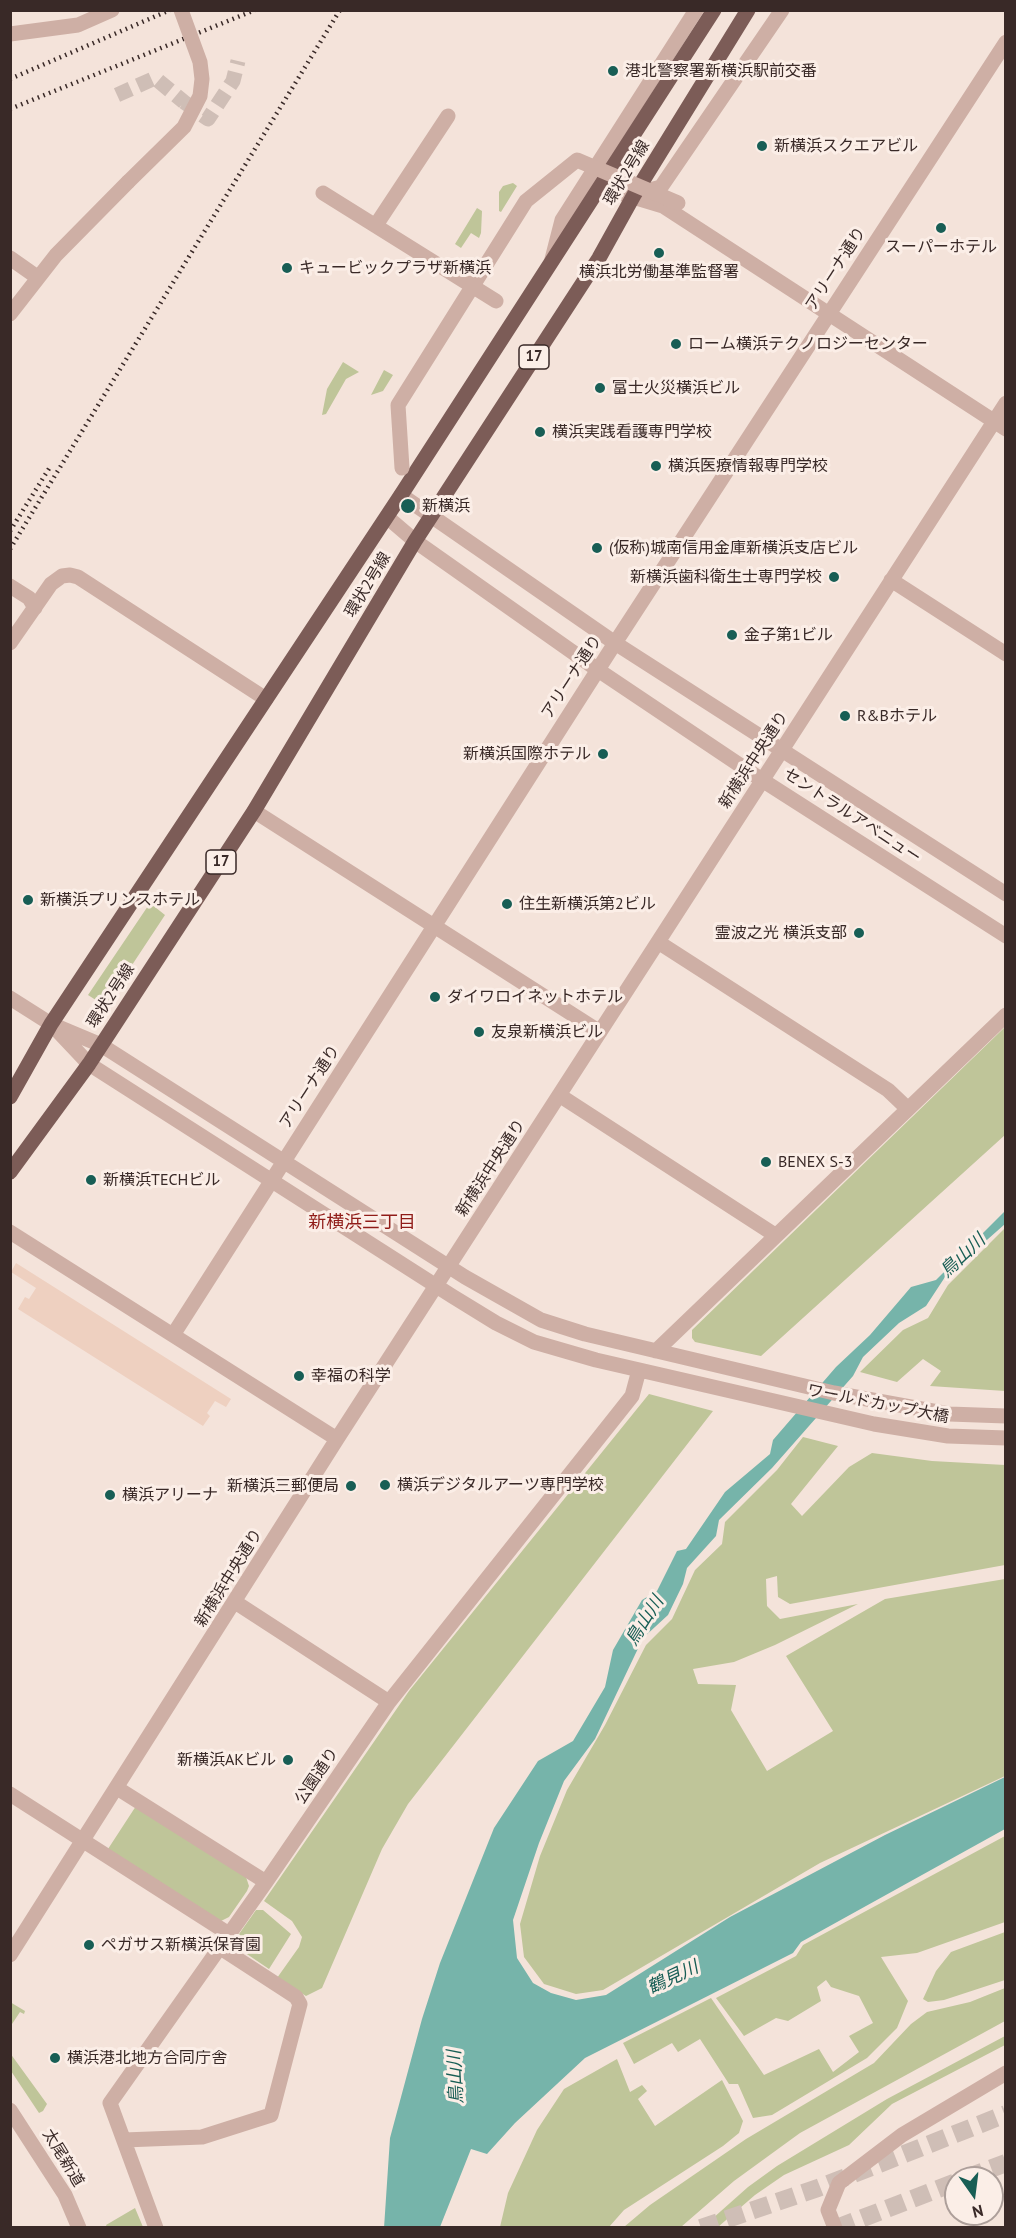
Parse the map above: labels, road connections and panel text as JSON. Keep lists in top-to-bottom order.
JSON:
{
  "streets": {
    "main road": ["環状2号線", "17"],
    "street": [
      "アリーナ通り",
      "新横浜中央通り",
      "セントラルアベニュー",
      "ワールドカップ大橋",
      "公園通り",
      "太尾新道"
    ]
  },
  "crossings": [
    ["環状2号線", "セントラルアベニュー"],
    ["環状2号線", "ワールドカップ大橋"],
    ["アリーナ通り", "セントラルアベニュー"],
    ["アリーナ通り", "ワールドカップ大橋"],
    ["新横浜中央通り", "セントラルアベニュー"],
    ["新横浜中央通り", "ワールドカップ大橋"],
    ["ワールドカップ大橋", "公園通り"]
  ],
  "districts": ["新横浜三丁目"],
  "water": ["鳥山川", "鶴見川"],
  "places": [
    "港北警察署新横浜駅前交番",
    "新横浜スクエアビル",
    "スーパーホテル",
    "横浜北労働基準監督署",
    "キュービックプラザ新横浜",
    "ローム横浜テクノロジーセンター",
    "富士火災横浜ビル",
    "横浜実践看護専門学校",
    "横浜医療情報専門学校",
    "新横浜",
    "(仮称)城南信用金庫新横浜支店ビル",
    "新横浜歯科衛生士専門学校",
    "金子第1ビル",
    "R&Bホテル",
    "新横浜国際ホテル",
    "新横浜プリンスホテル",
    "住生新横浜第2ビル",
    "霊波之光 横浜支部",
    "ダイワロイネットホテル",
    "友泉新横浜ビル",
    "BENEX S-3",
    "新横浜TECHビル",
    "幸福の科学",
    "横浜デジタルアーツ専門学校",
    "新横浜三郵便局",
    "横浜アリーナ",
    "新横浜AKビル",
    "ペガサス新横浜保育園",
    "横浜港北地方合同庁舎"
  ],
  "north": "bottom"
}
